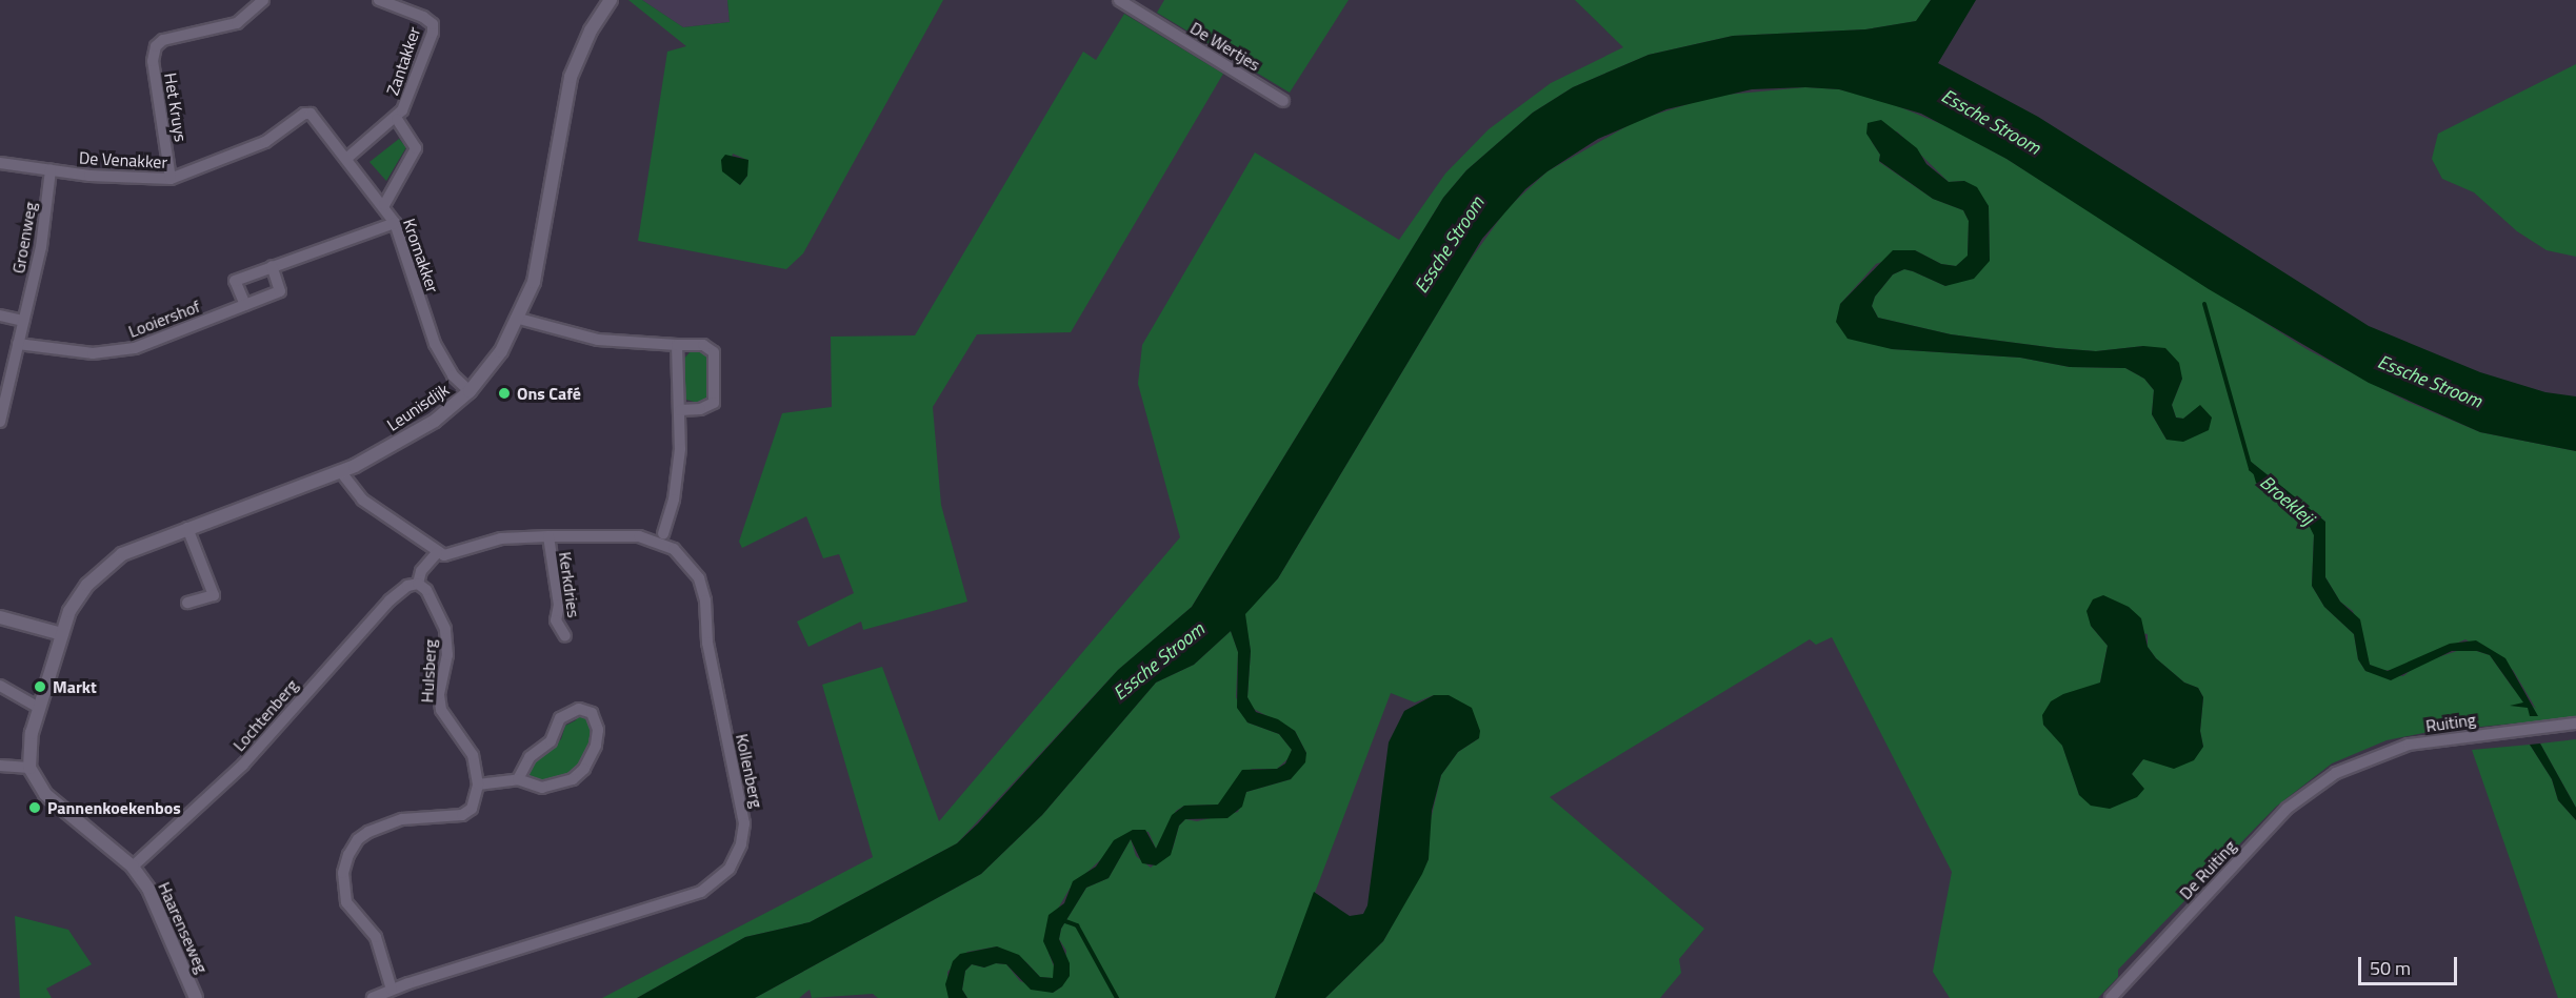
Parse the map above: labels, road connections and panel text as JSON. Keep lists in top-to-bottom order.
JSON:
{
  "streets": {
    "street": [
      "De Wertjes",
      "Zantakker",
      "Het Kruys",
      "De Venakker",
      "Groenweg",
      "Kromakker",
      "Looiershof",
      "Leunisdijk",
      "Kerkdries",
      "Hulsberg",
      "Lochtenberg",
      "Ruiting",
      "Kollenberg",
      "De Ruiting",
      "Haarenseweg"
    ]
  },
  "crossings": [
    ["Zantakker", "Kromakker"],
    ["Het Kruys", "De Venakker"],
    ["De Venakker", "Groenweg"],
    ["De Venakker", "Kromakker"],
    ["Groenweg", "Looiershof"],
    ["Kromakker", "Leunisdijk"],
    ["Kerkdries", "Kollenberg"],
    ["Hulsberg", "Lochtenberg"],
    ["Lochtenberg", "Haarenseweg"],
    ["Ruiting", "De Ruiting"]
  ],
  "water": ["Essche Stroom", "Broekleij"],
  "places": ["Ons Café", "Markt", "Pannenkoekenbos"],
  "scale_bar": "50 m"
}
